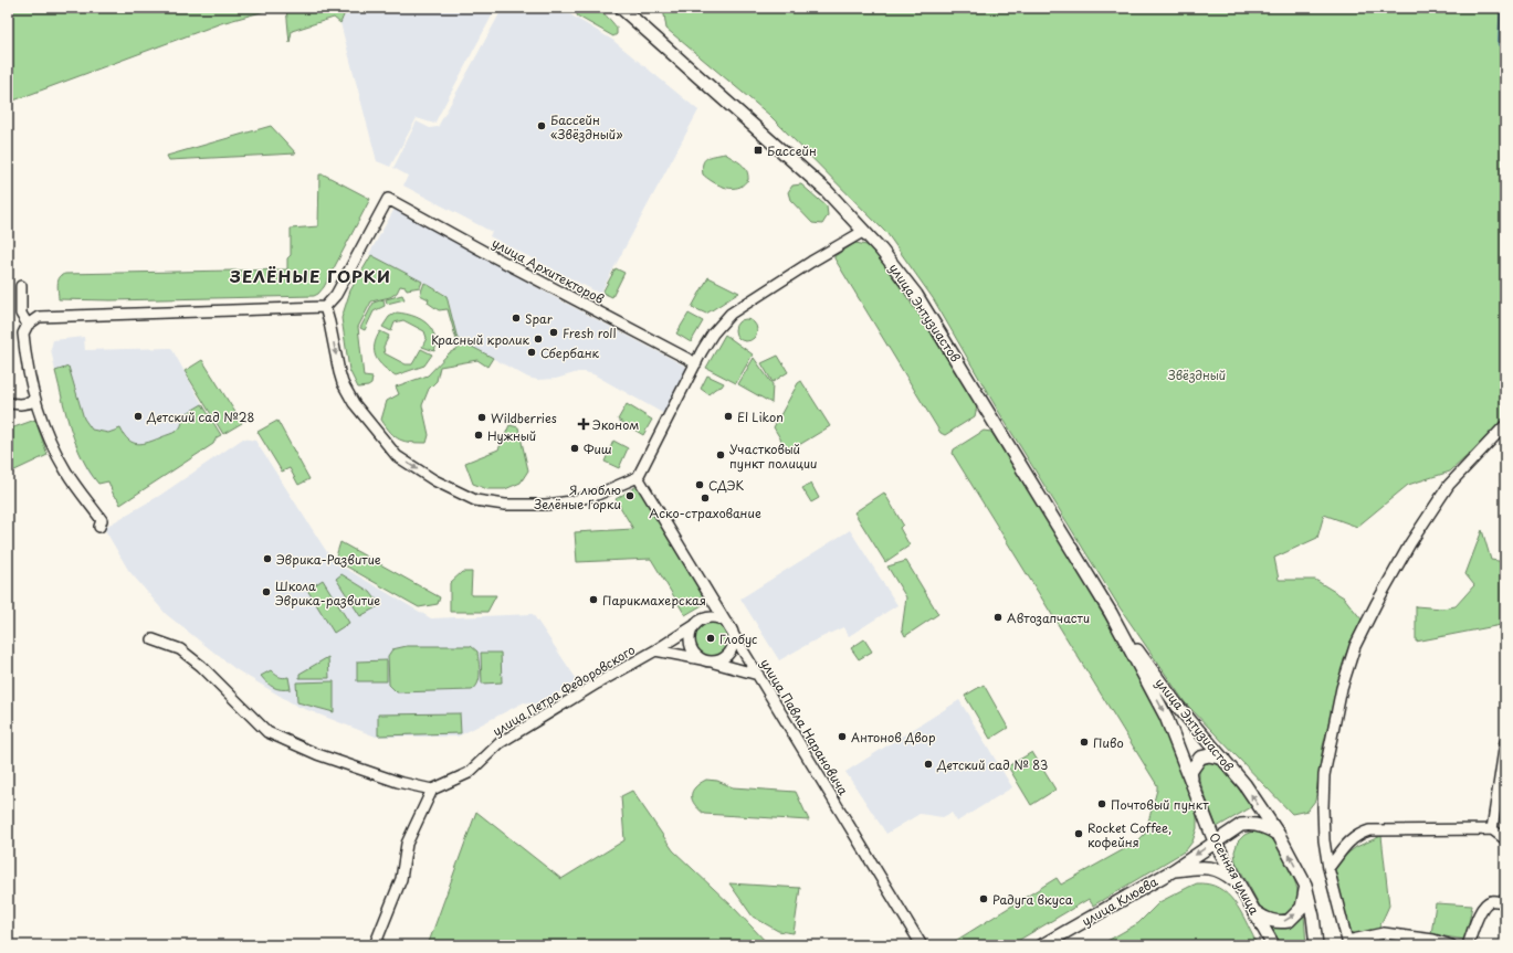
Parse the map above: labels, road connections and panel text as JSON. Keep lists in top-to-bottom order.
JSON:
{
  "streets": {
    "main road": ["улица Энтузиастов", "Осенняя улица", "улица Клюева"],
    "street": ["улица Архитекторов", "улица Петра Федоровского", "улица Павла Нарановича"]
  },
  "crossings": [
    ["улица Энтузиастов", "Осенняя улица"],
    ["улица Энтузиастов", "улица Клюева"],
    ["улица Петра Федоровского", "улица Павла Нарановича"],
    ["Осенняя улица", "улица Клюева"]
  ],
  "districts": ["ЗЕЛЁНЫЕ ГОРКИ"],
  "parks": ["Звёздный"],
  "places": {
    "other": [
      "Бассейн «Звёздный»",
      "Spar",
      "Fresh roll",
      "Красный кролик",
      "Сбербанк",
      "Детский сад №28",
      "El Likon",
      "Wildberries",
      "Нужный",
      "Фиш",
      "Участковый пункт полиции",
      "СДЭК",
      "Я люблю Зелёные Горки",
      "Аско-страхование",
      "Эврика-Развитие",
      "Школа Эврика-развитие",
      "Парикмахерская",
      "Автозапчасти",
      "Глобус",
      "Антонов Двор",
      "Пиво",
      "Детский сад № 83",
      "Почтовый пункт",
      "Rocket Coffee, кофейня",
      "Радуга вкуса"
    ],
    "transit": ["Бассейн"],
    "health": ["Эконом"]
  }
}
